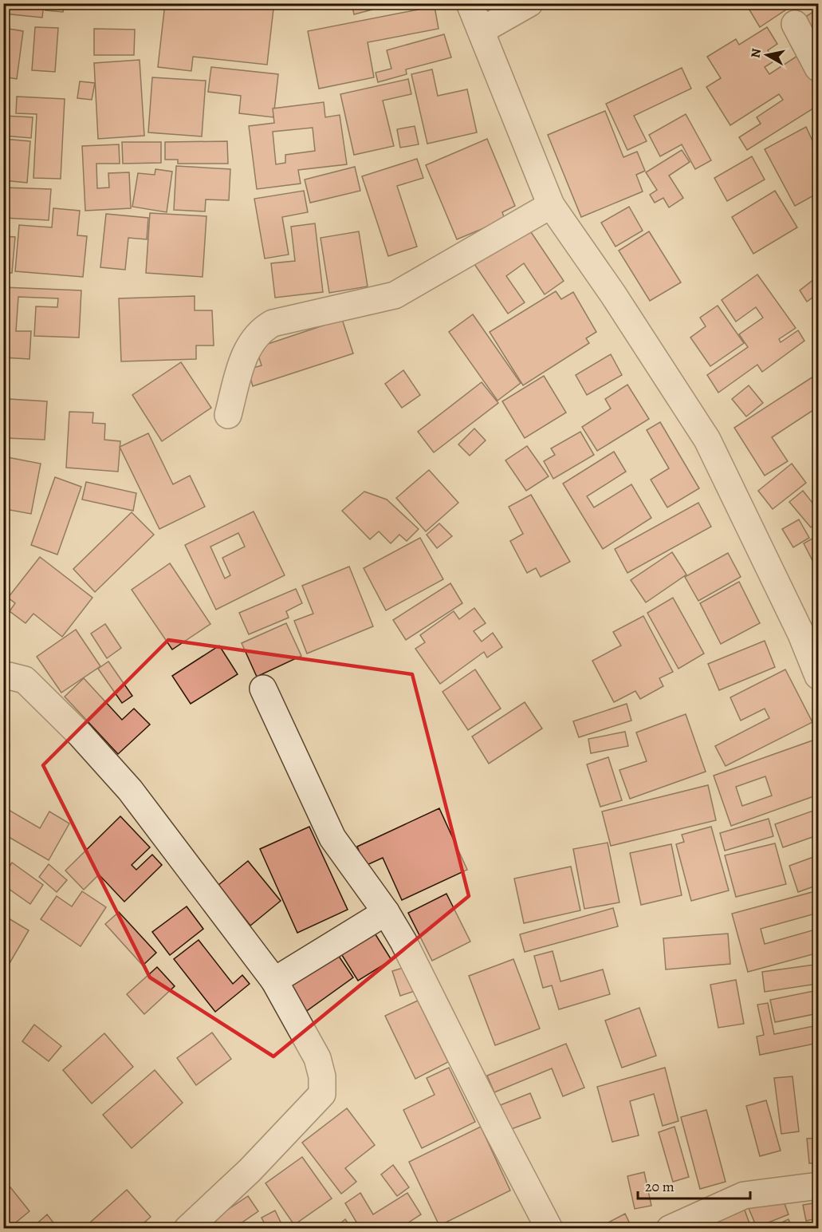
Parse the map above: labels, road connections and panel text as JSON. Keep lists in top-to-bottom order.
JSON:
{
  "scale_bar": "20 m",
  "north": "left"
}
